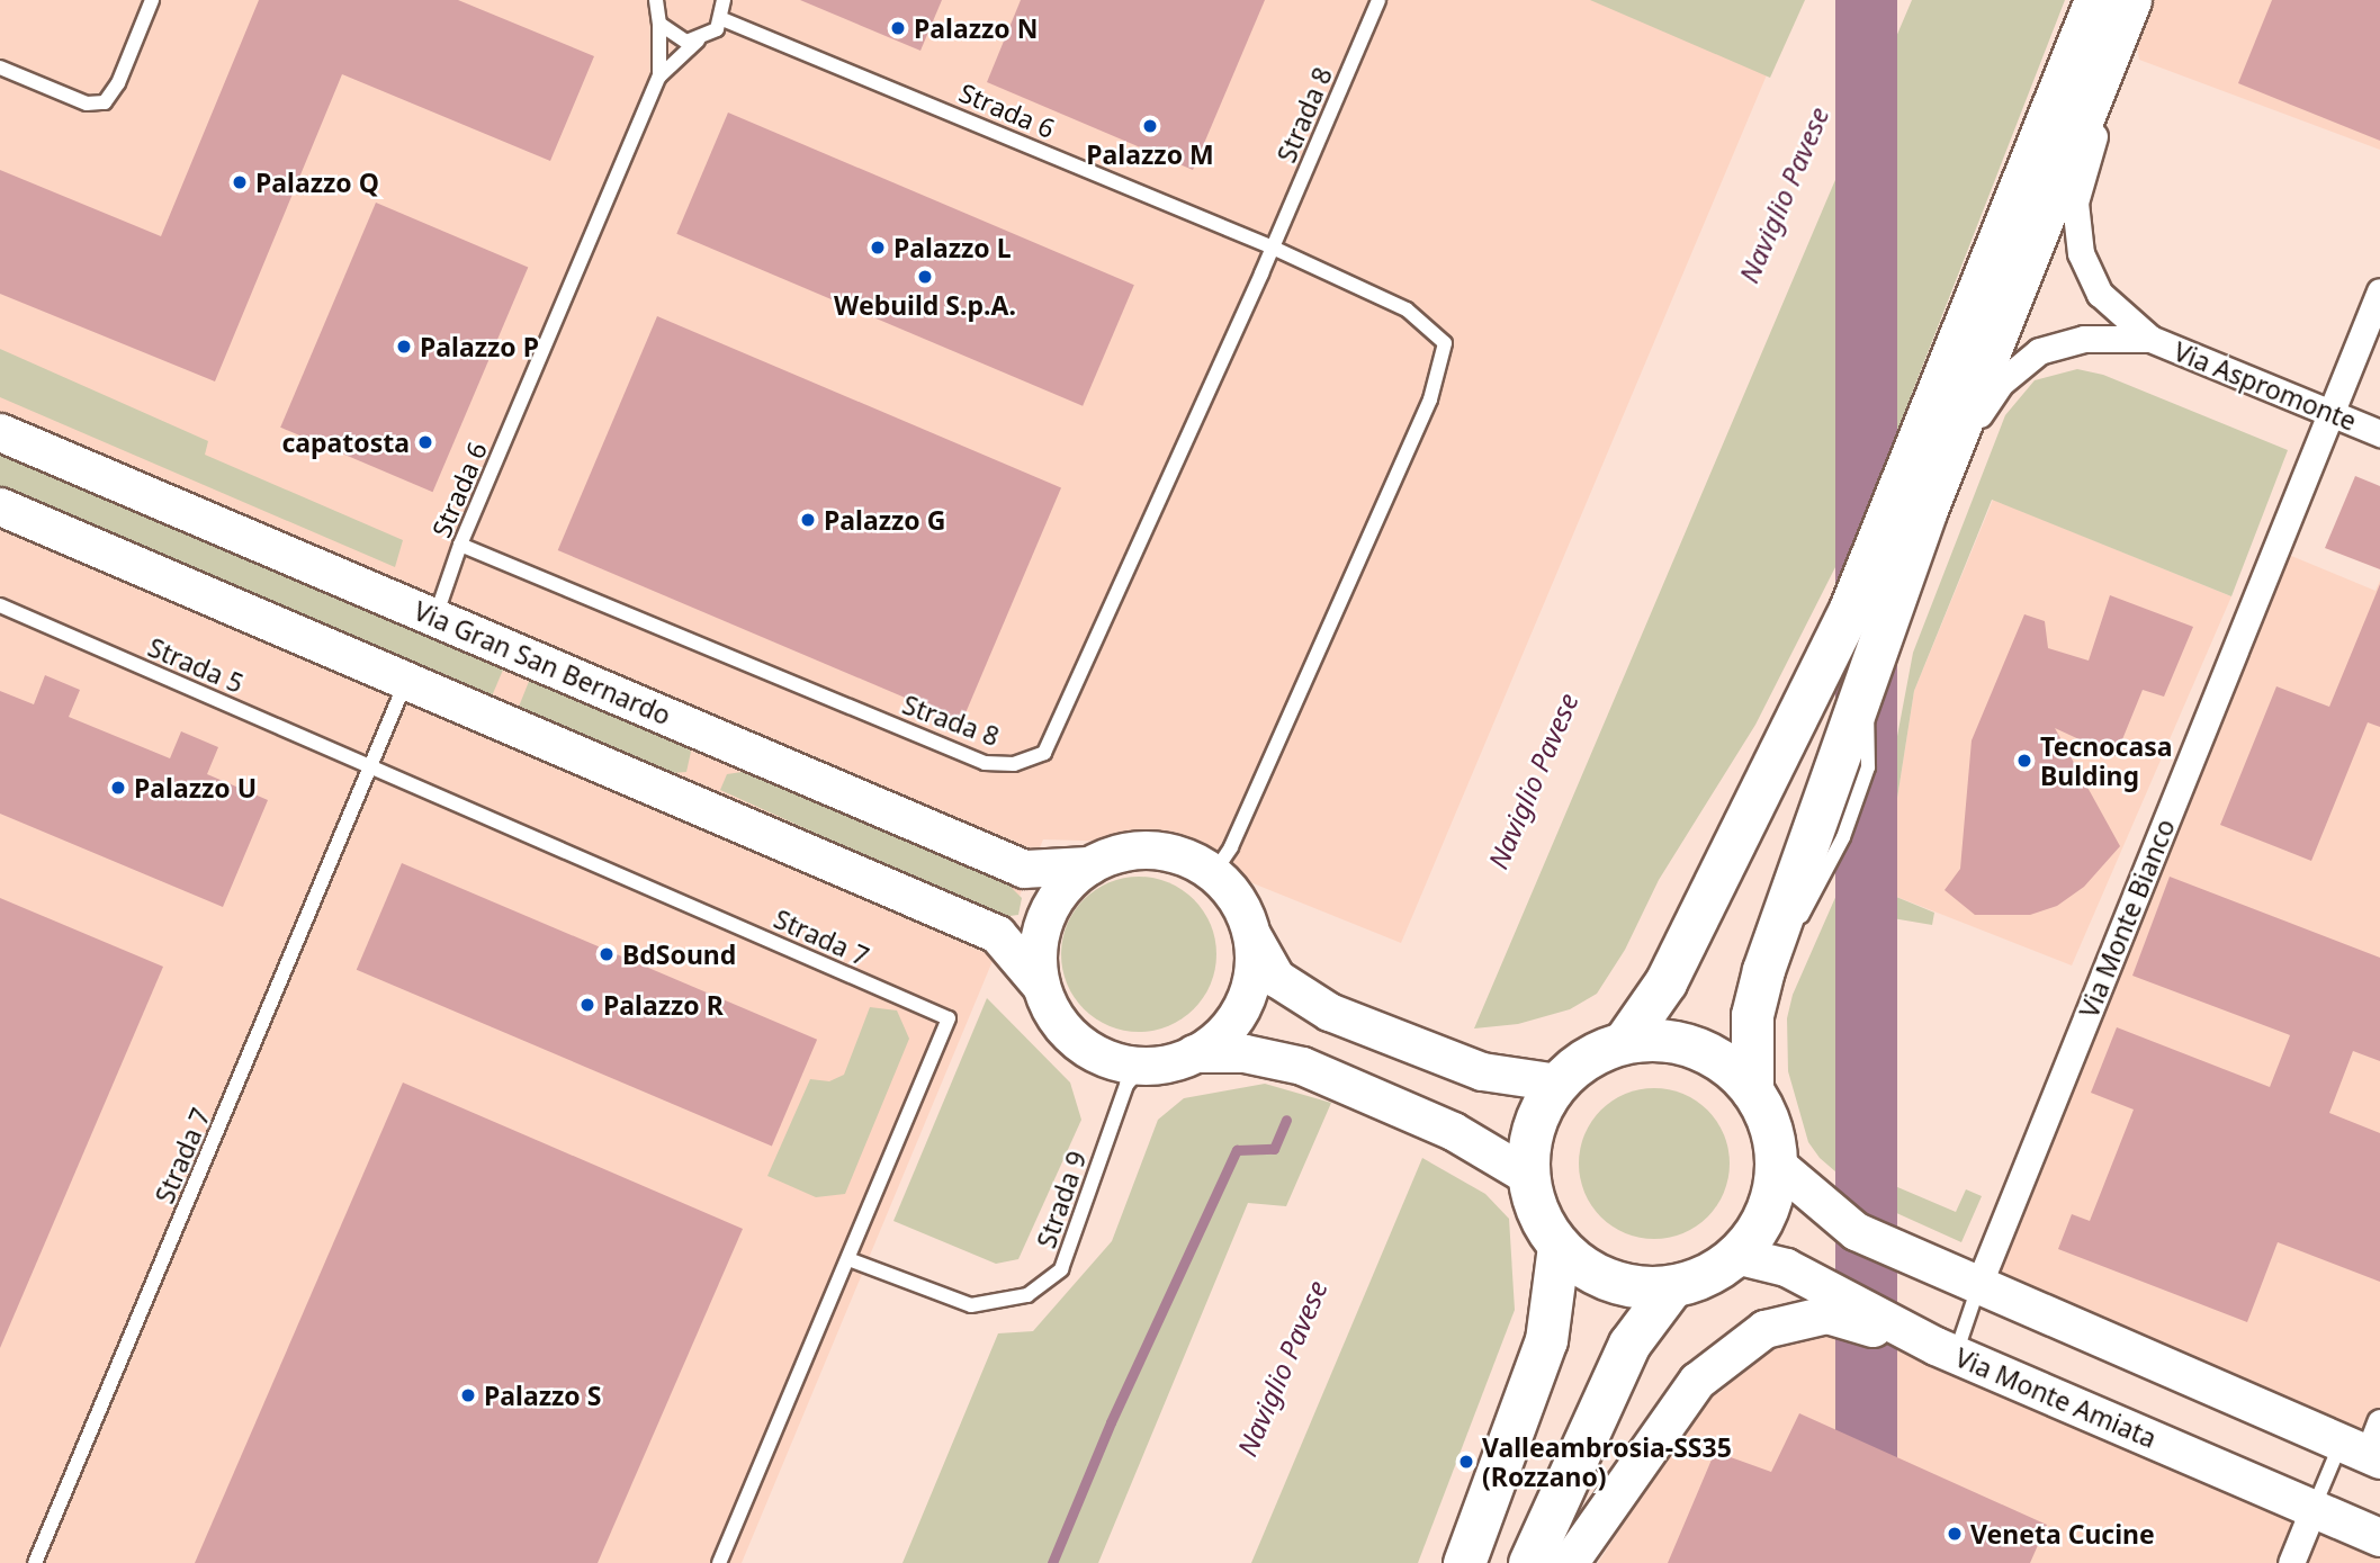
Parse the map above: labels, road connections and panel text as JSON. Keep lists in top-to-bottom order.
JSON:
{
  "streets": {
    "main road": ["Via Gran San Bernardo", "Via Monte Amiata"],
    "street": ["Via Aspromonte", "Via Monte Bianco"],
    "lane": [
      "Strada 6",
      "Strada 8",
      "Strada 5",
      "Strada 7",
      "Strada 9"
    ]
  },
  "crossings": [
    ["Strada 6", "Strada 8"],
    ["Strada 6", "Via Gran San Bernardo"],
    ["Via Aspromonte", "Via Monte Bianco"],
    ["Via Gran San Bernardo", "Strada 9"],
    ["Strada 5", "Strada 7"],
    ["Strada 7", "Strada 9"]
  ],
  "water": ["Naviglio Pavese"],
  "places": [
    "Palazzo N",
    "Palazzo M",
    "Palazzo Q",
    "Palazzo L",
    "Webuild S.p.A.",
    "Palazzo P",
    "capatosta",
    "Palazzo G",
    "Tecnocasa Bulding",
    "Palazzo U",
    "BdSound",
    "Palazzo R",
    "Palazzo S",
    "Valleambrosia-SS35 (Rozzano)",
    "Veneta Cucine"
  ]
}
